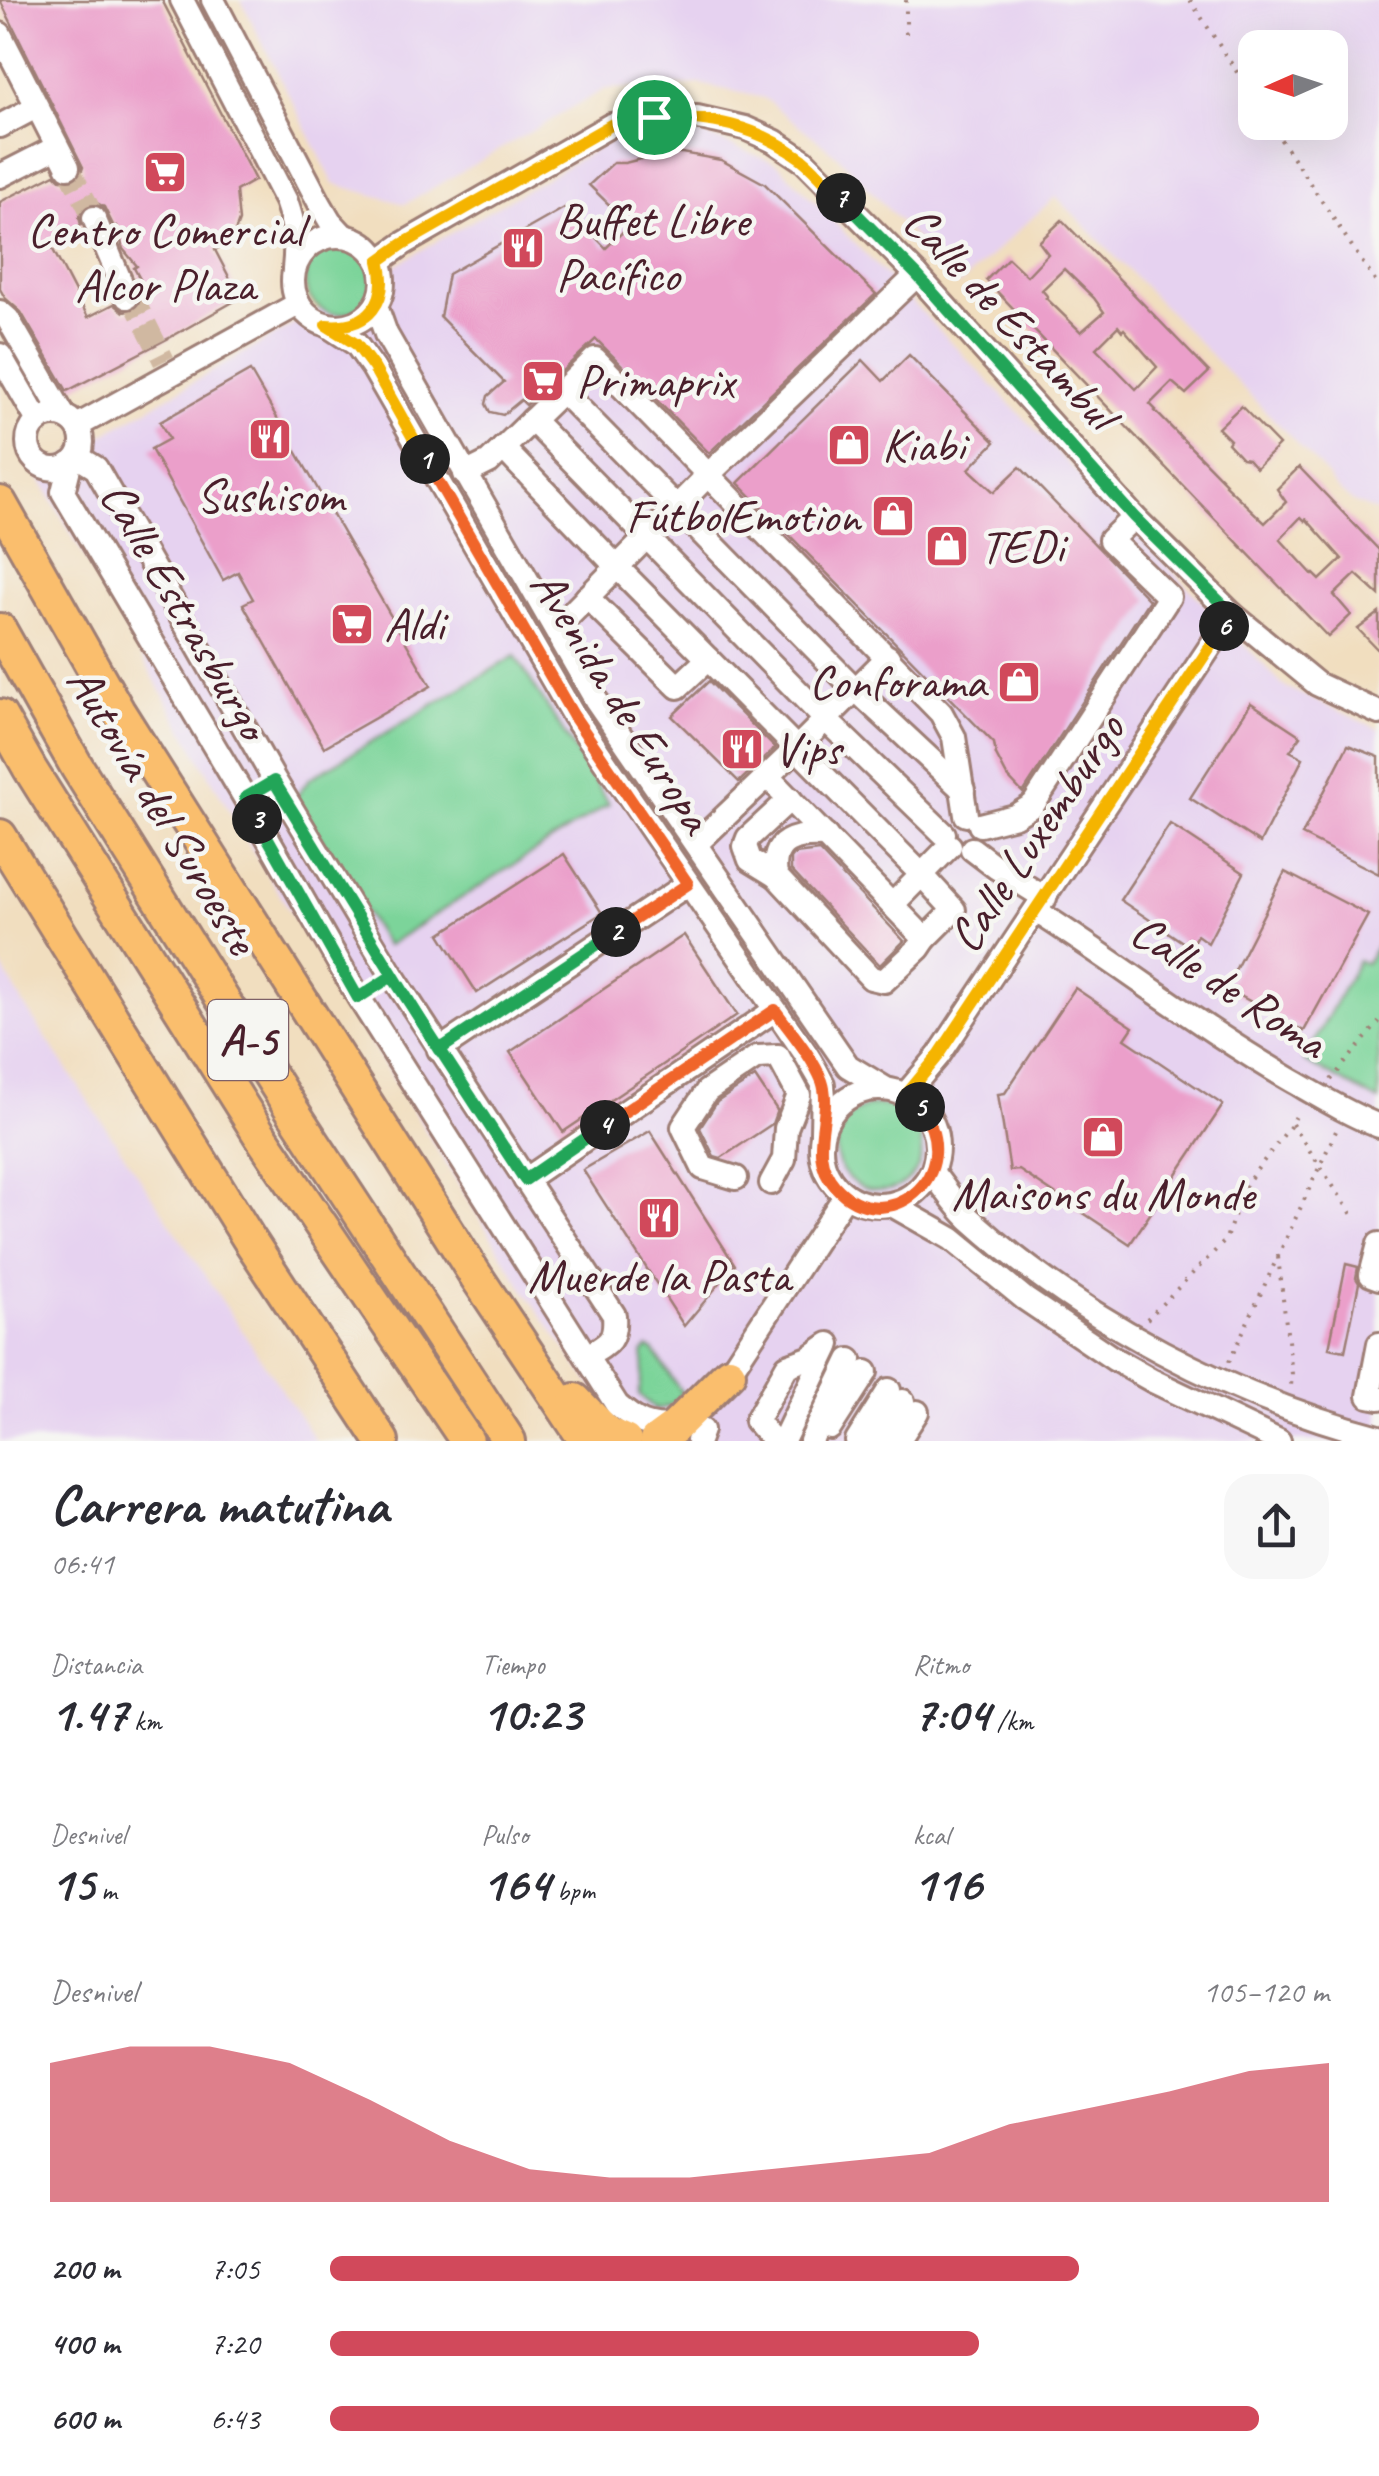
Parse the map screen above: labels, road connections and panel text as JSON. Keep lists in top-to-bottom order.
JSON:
{
  "streets": {
    "highway": ["Autovía del Suroeste", "A-5"],
    "street": [
      "Calle de Estambul",
      "Calle Estrasburgo",
      "Avenida de Europa",
      "Calle Luxemburgo",
      "Calle de Roma"
    ]
  },
  "crossings": [
    ["Calle de Estambul", "Avenida de Europa"],
    ["Calle de Estambul", "Calle Luxemburgo"],
    ["Avenida de Europa", "Calle Luxemburgo"],
    ["Calle Luxemburgo", "Calle de Roma"]
  ],
  "places": {
    "supermarket": ["Centro Comercial Alcor Plaza", "Primaprix", "Aldi"],
    "restaurant": [
      "Buffet Libre Pacífico",
      "Sushisom",
      "Vips",
      "Muerde la Pasta"
    ],
    "shop": [
      "Kiabi",
      "FútbolEmotion",
      "TEDi",
      "Conforama",
      "Maisons du Monde"
    ]
  },
  "north": "left",
  "page": {
    "pins": [
      "7",
      "1",
      "6",
      "3",
      "2",
      "5",
      "4"
    ],
    "heading": ["Carrera matutina", "06:41"],
    "stats": [
      ["Distancia", "1.47 km"],
      ["Tiempo", "10:23"],
      ["Ritmo", "7:04 /km"],
      ["Desnivel", "15 m"],
      ["Pulso", "164 bpm"],
      ["kcal", "116"]
    ],
    "chart": ["Desnivel", "105–120 m"],
    "list": [
      {
        "name": "200 m",
        "note": "7:05"
      },
      {
        "name": "400 m",
        "note": "7:20"
      },
      {
        "name": "600 m",
        "note": "6:43"
      }
    ]
  }
}
